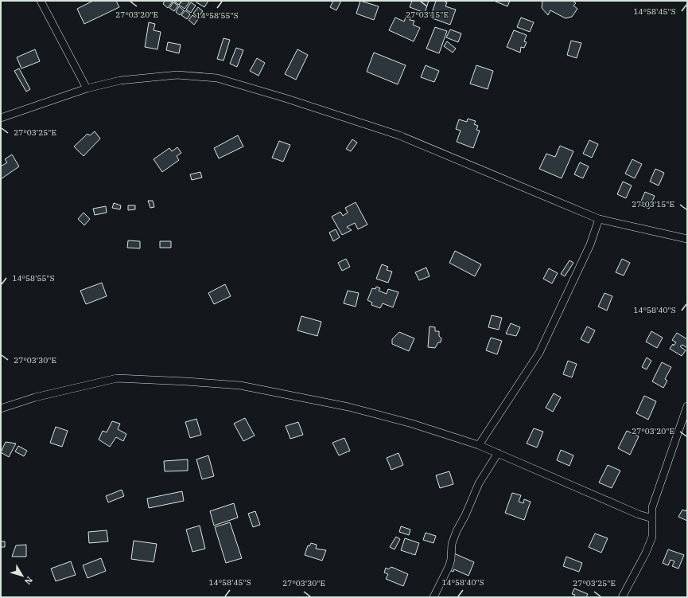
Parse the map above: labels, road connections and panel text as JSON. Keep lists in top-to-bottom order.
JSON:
{
  "north": "bottom right",
  "coordinates": [
    "14°58'45\"S",
    "27°03'20\"E",
    "27°03'15\"E",
    "14°58'55\"S",
    "27°03'25\"E",
    "14°58'40\"S",
    "27°03'30\"E"
  ]
}
